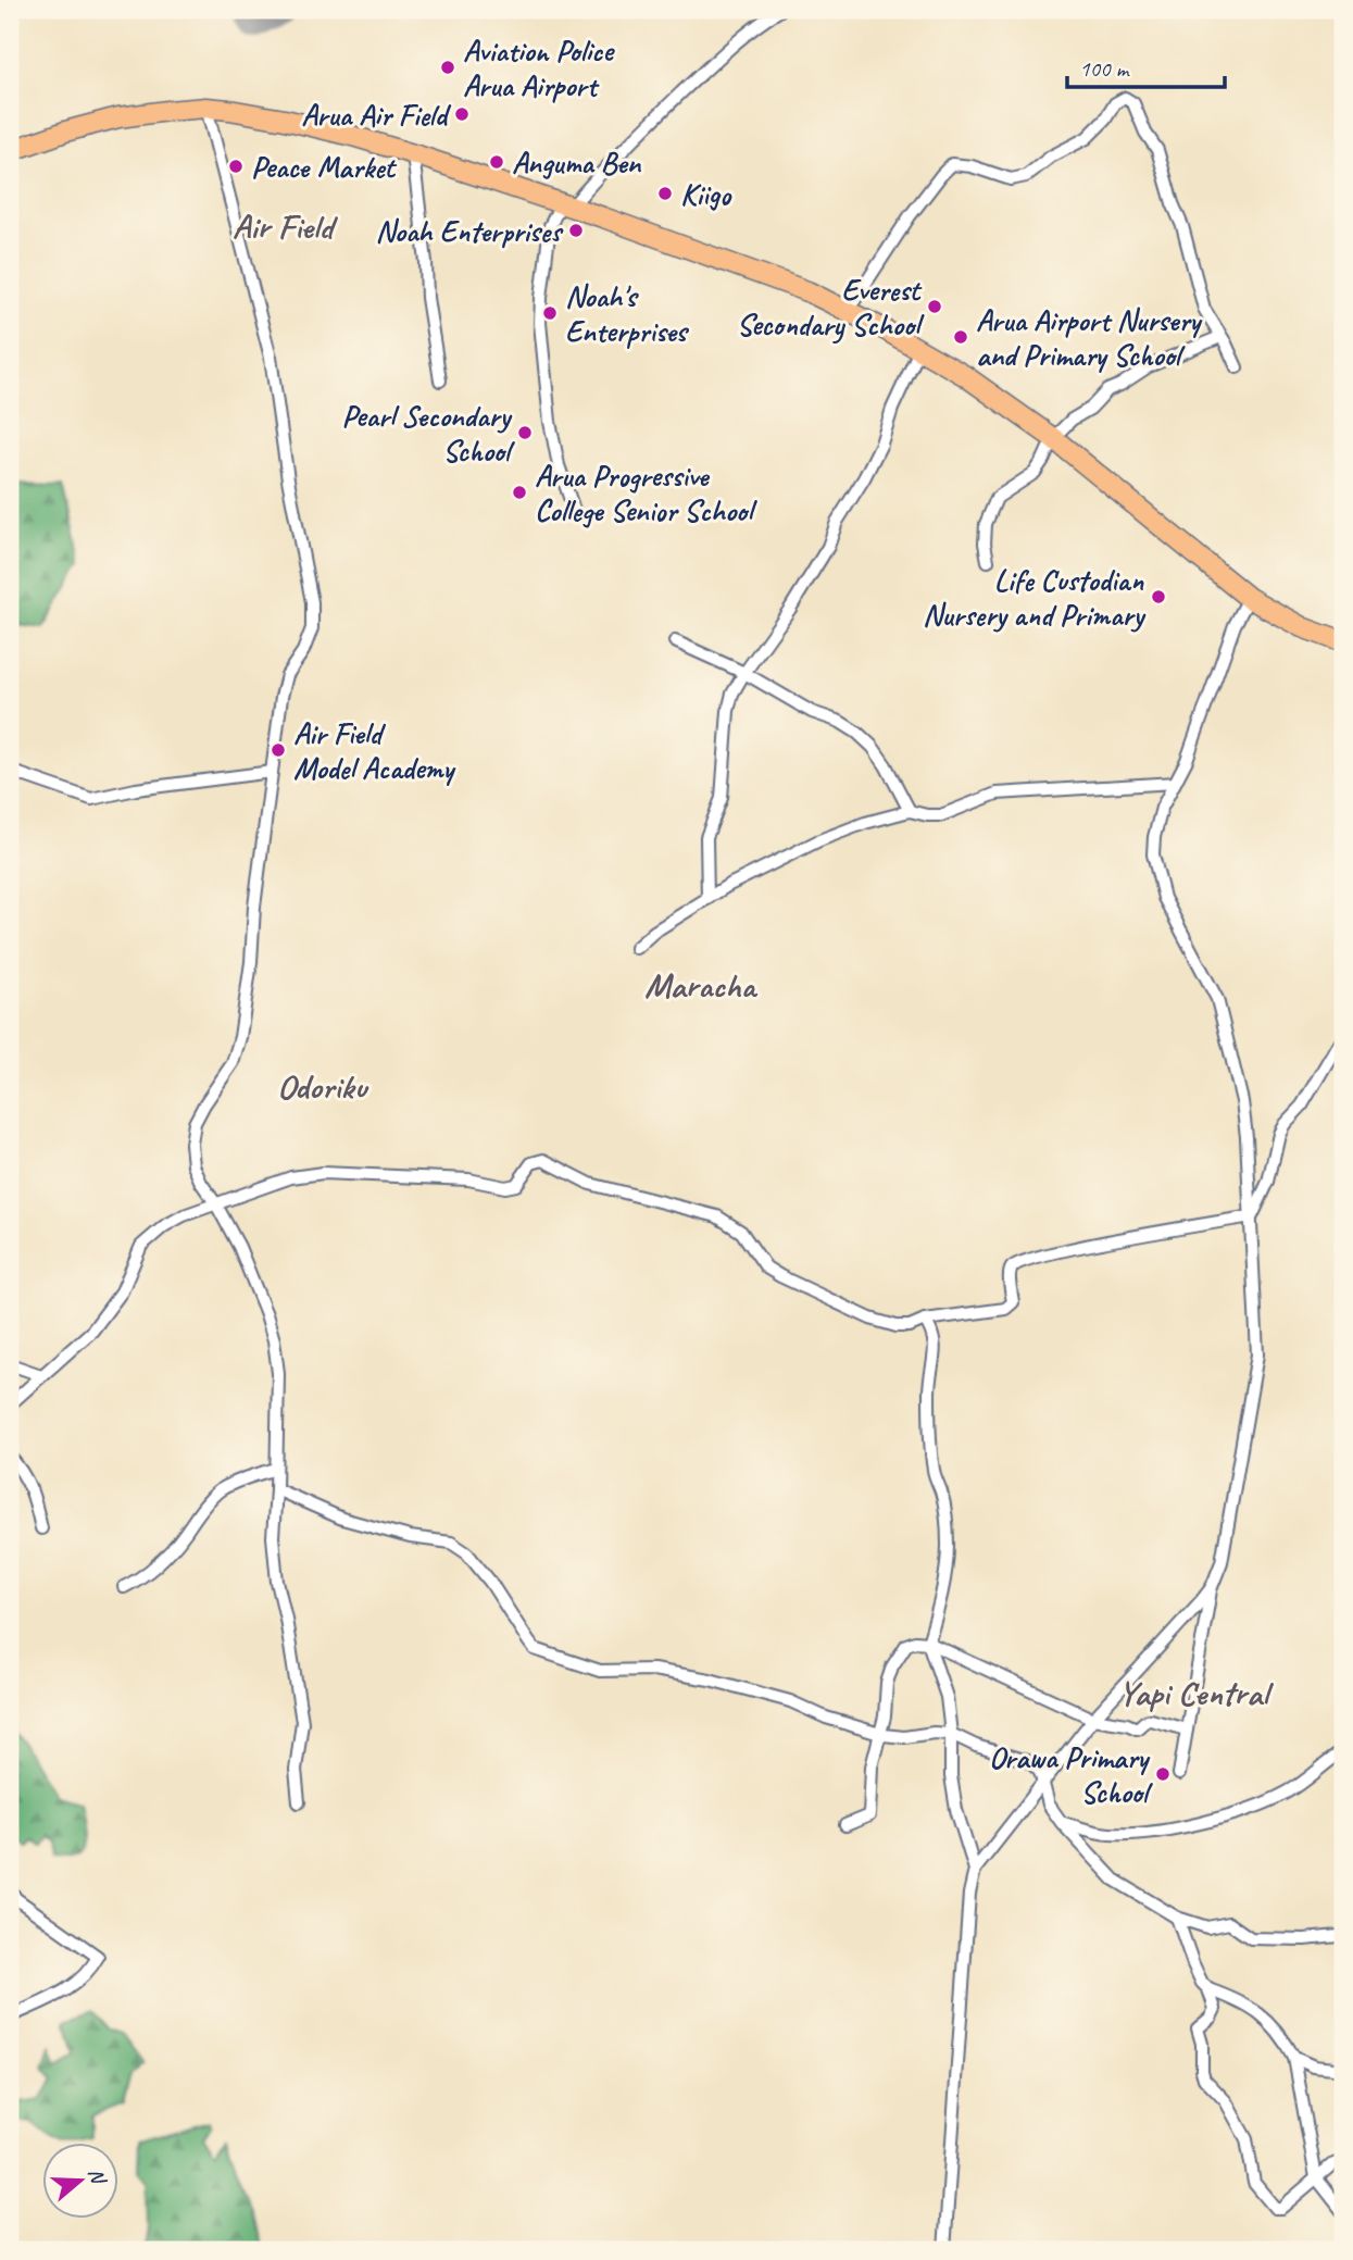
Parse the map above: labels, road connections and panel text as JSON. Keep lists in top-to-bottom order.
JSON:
{
  "districts": [
    "Air Field",
    "Maracha",
    "Odoriku",
    "Yapi Central"
  ],
  "places": [
    "Aviation Police Arua Airport",
    "Arua Air Field",
    "Anguma Ben",
    "Peace Market",
    "Kiigo",
    "Noah Enterprises",
    "Everest Secondary School",
    "Noah's Enterprises",
    "Arua Airport Nursery and Primary School",
    "Pearl Secondary School",
    "Arua Progressive College Senior School",
    "Life Custodian Nursery and Primary",
    "Air Field Model Academy",
    "Orawa Primary School"
  ],
  "scale_bar": "100 m",
  "north": "right"
}
